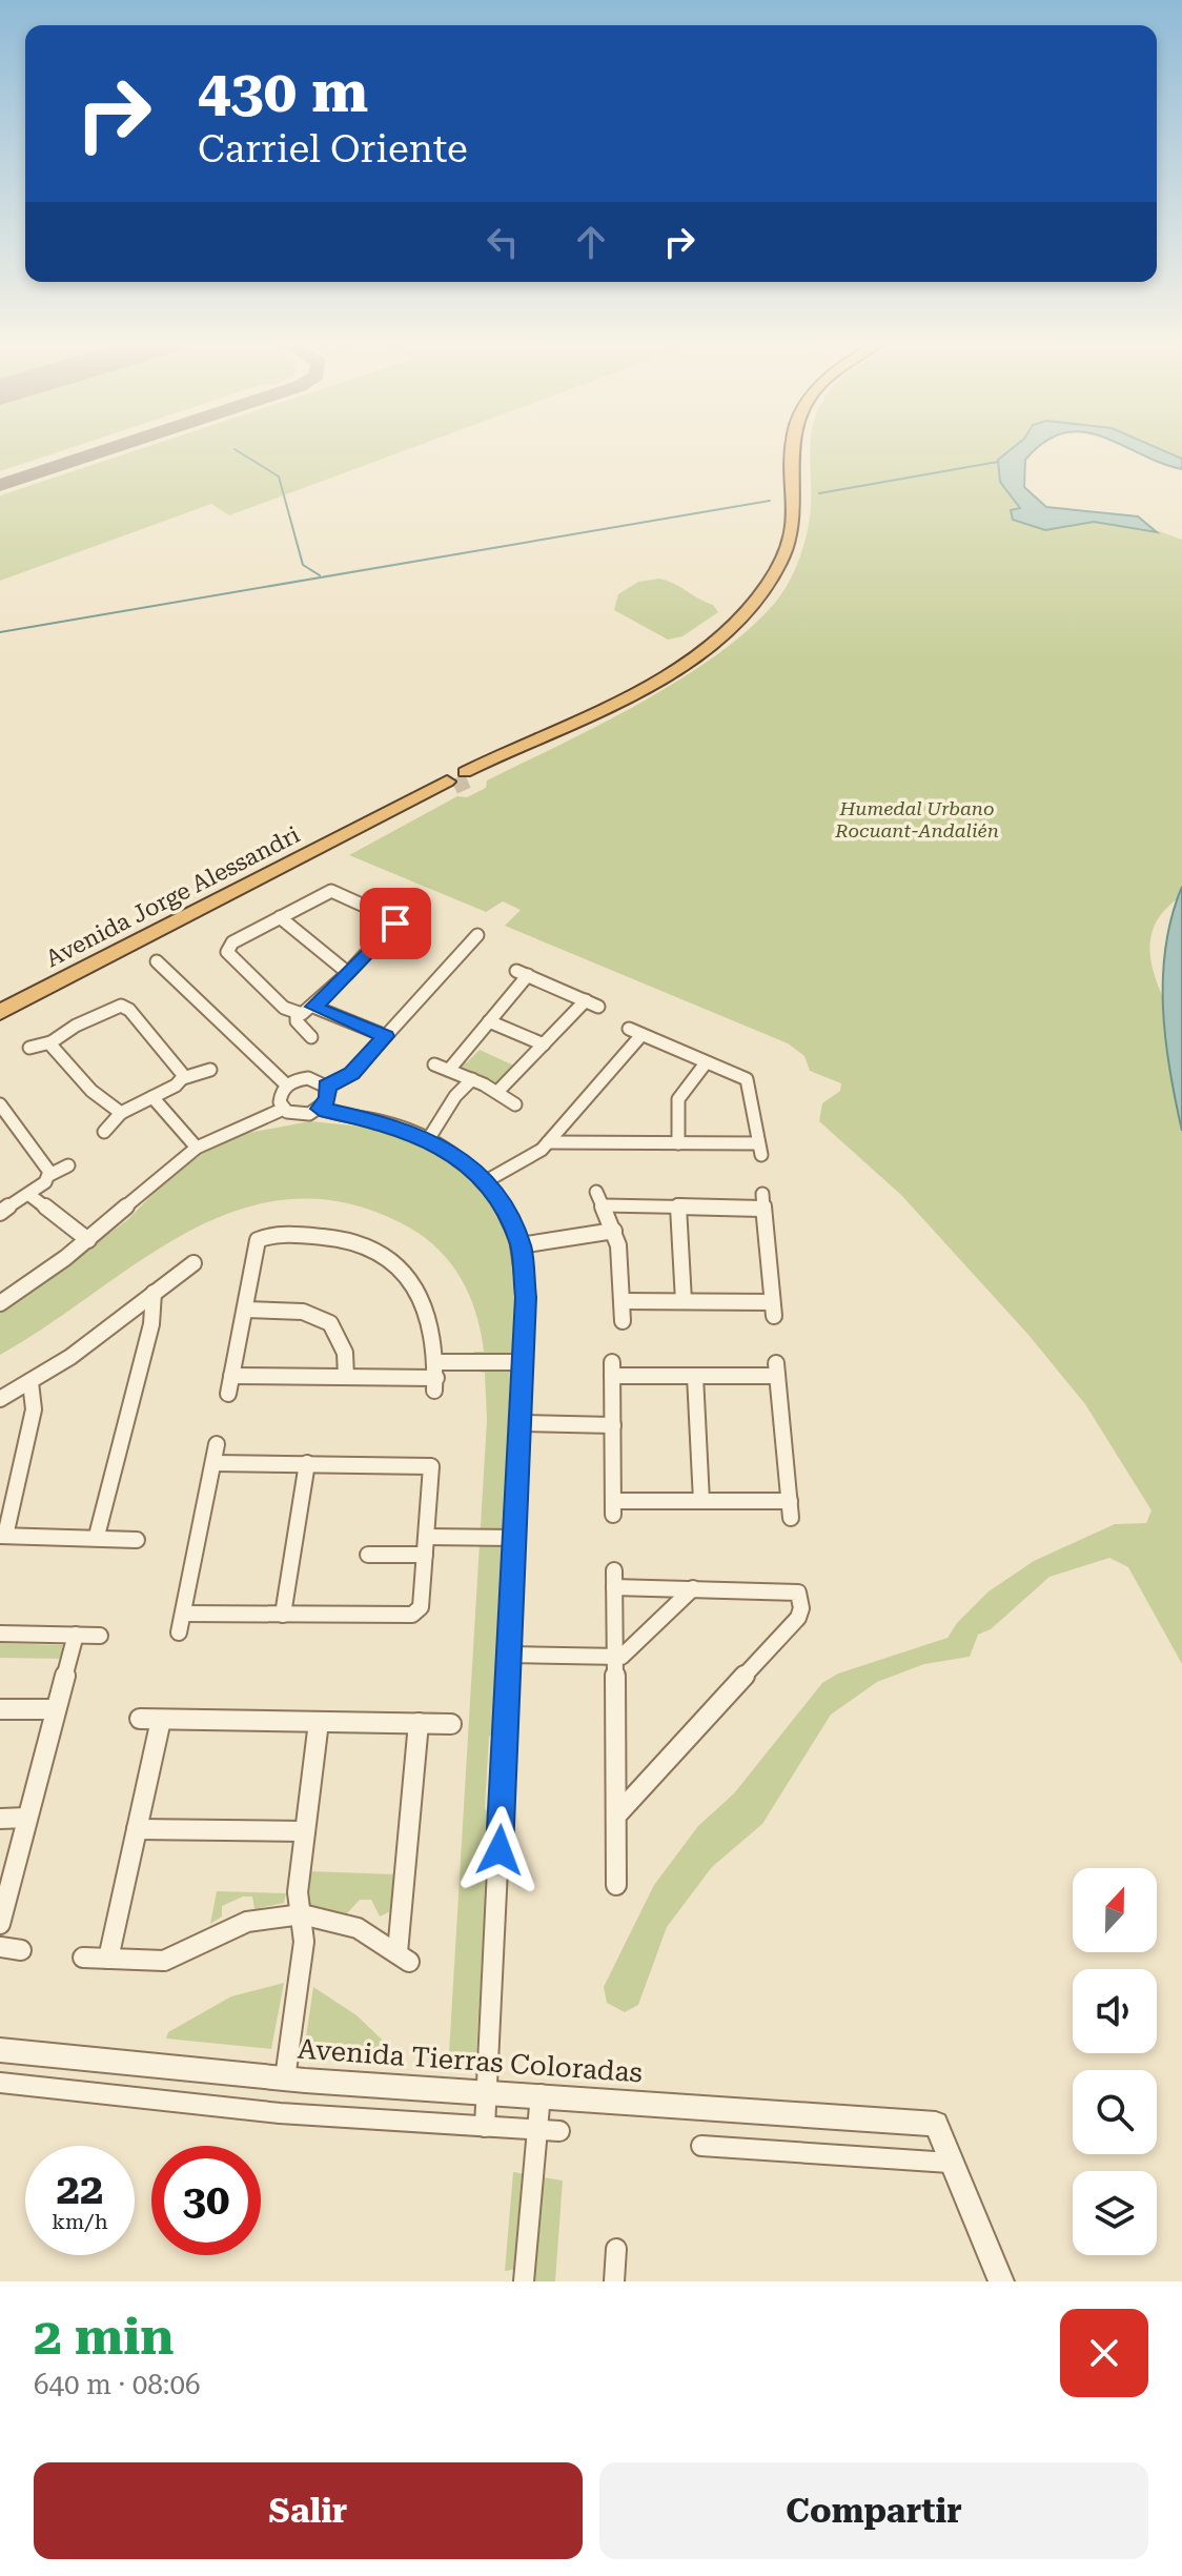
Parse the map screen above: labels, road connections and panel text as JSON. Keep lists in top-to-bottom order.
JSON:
{
  "streets": {
    "highway": ["Avenida Jorge Alessandri"],
    "street": ["Avenida Tierras Coloradas"]
  },
  "parks": ["Humedal Urbano Rocuant-Andalién"],
  "north": "top",
  "page": {
    "turn": ["430 m", "Carriel Oriente"],
    "speed": "22 km/h",
    "limit": "30",
    "heading": ["2 min", "640 m · 08:06"],
    "buttons": ["Salir", "Compartir"]
  }
}
